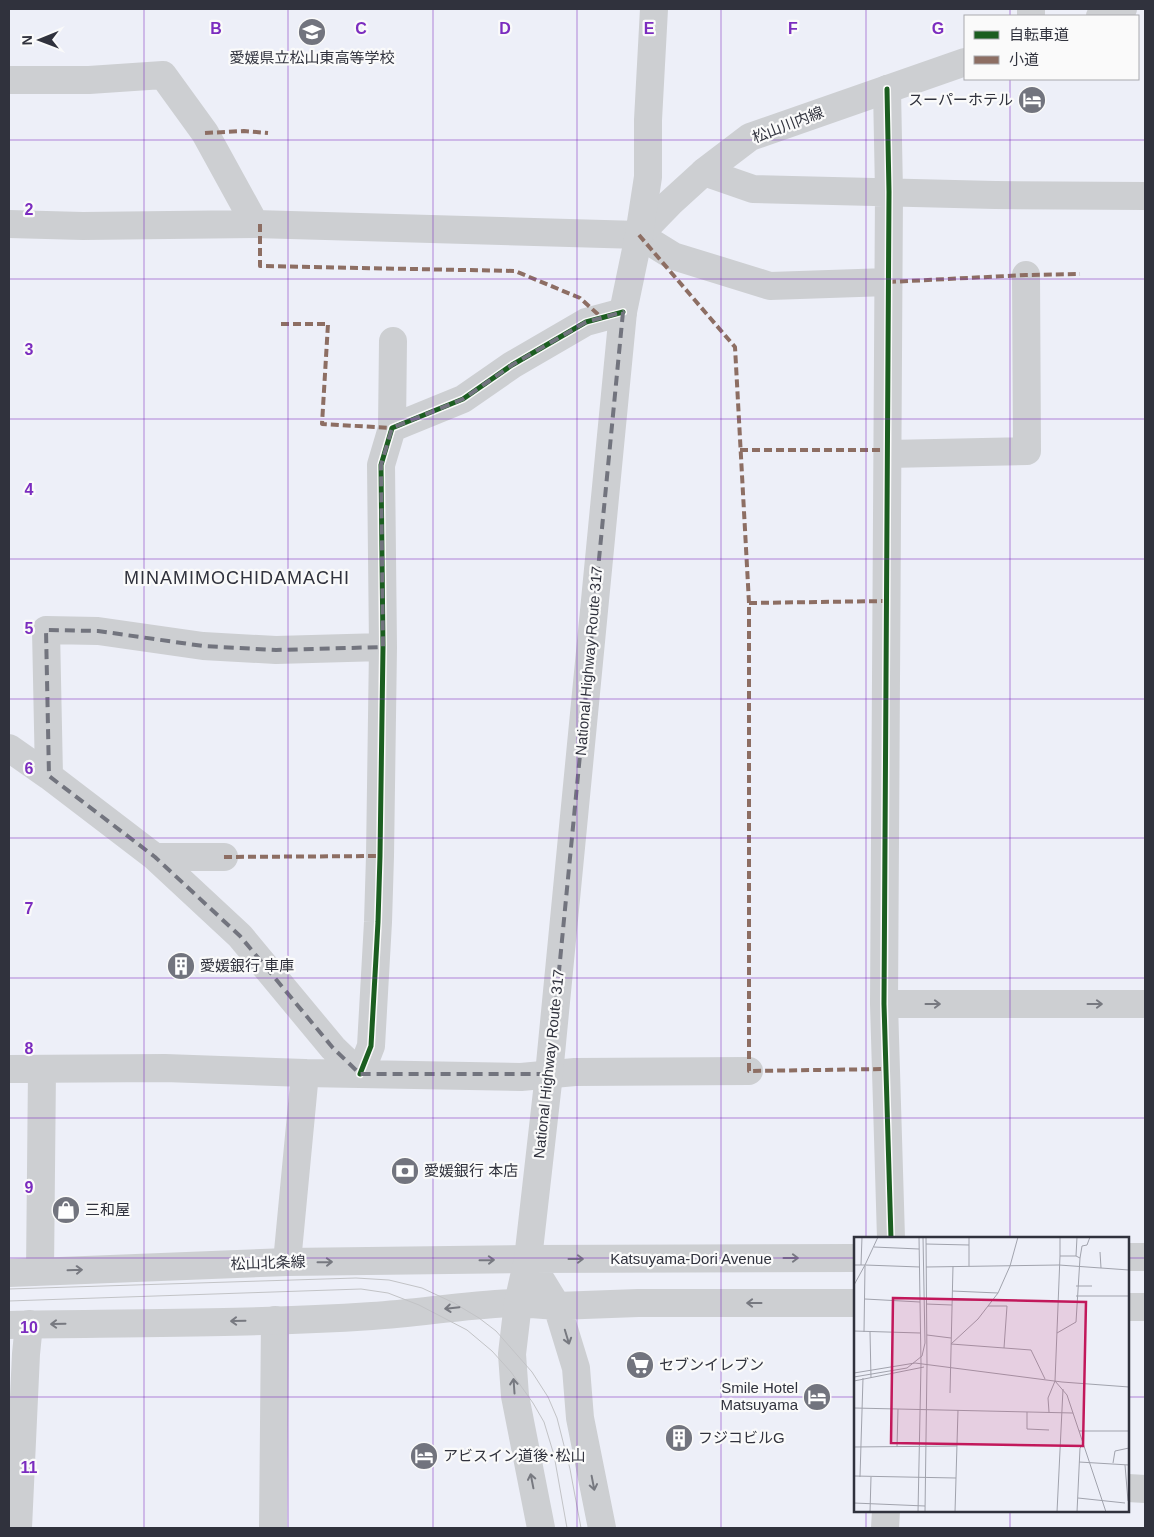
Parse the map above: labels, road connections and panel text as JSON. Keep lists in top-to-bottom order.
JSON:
{
  "streets": {
    "main road": [
      "松山川内線",
      "National Highway Route 317",
      "Katsuyama-Dori Avenue",
      "松山北条線"
    ]
  },
  "crossings": [
    ["松山川内線", "National Highway Route 317"],
    ["National Highway Route 317", "Katsuyama-Dori Avenue"],
    ["National Highway Route 317", "松山北条線"],
    ["Katsuyama-Dori Avenue", "松山北条線"]
  ],
  "districts": ["MINAMIMOCHIDAMACHI"],
  "places": {
    "school or university": ["愛媛県立松山東高等学校"],
    "hotel": ["スーパーホテル", "Smile Hotel Matsuyama", "アビスイン道後･松山"],
    "building": ["愛媛銀行 車庫", "フジコビルG"],
    "bank": ["愛媛銀行 本店"],
    "shop": ["三和屋"],
    "supermarket": ["セブンイレブン"]
  },
  "legend": ["自転車道", "小道"],
  "north": "left",
  "grid": {
    "columns": [
      "B",
      "C",
      "D",
      "E",
      "F",
      "G"
    ],
    "rows": [
      "2",
      "3",
      "4",
      "5",
      "6",
      "7",
      "8",
      "9",
      "10",
      "11"
    ]
  }
}
